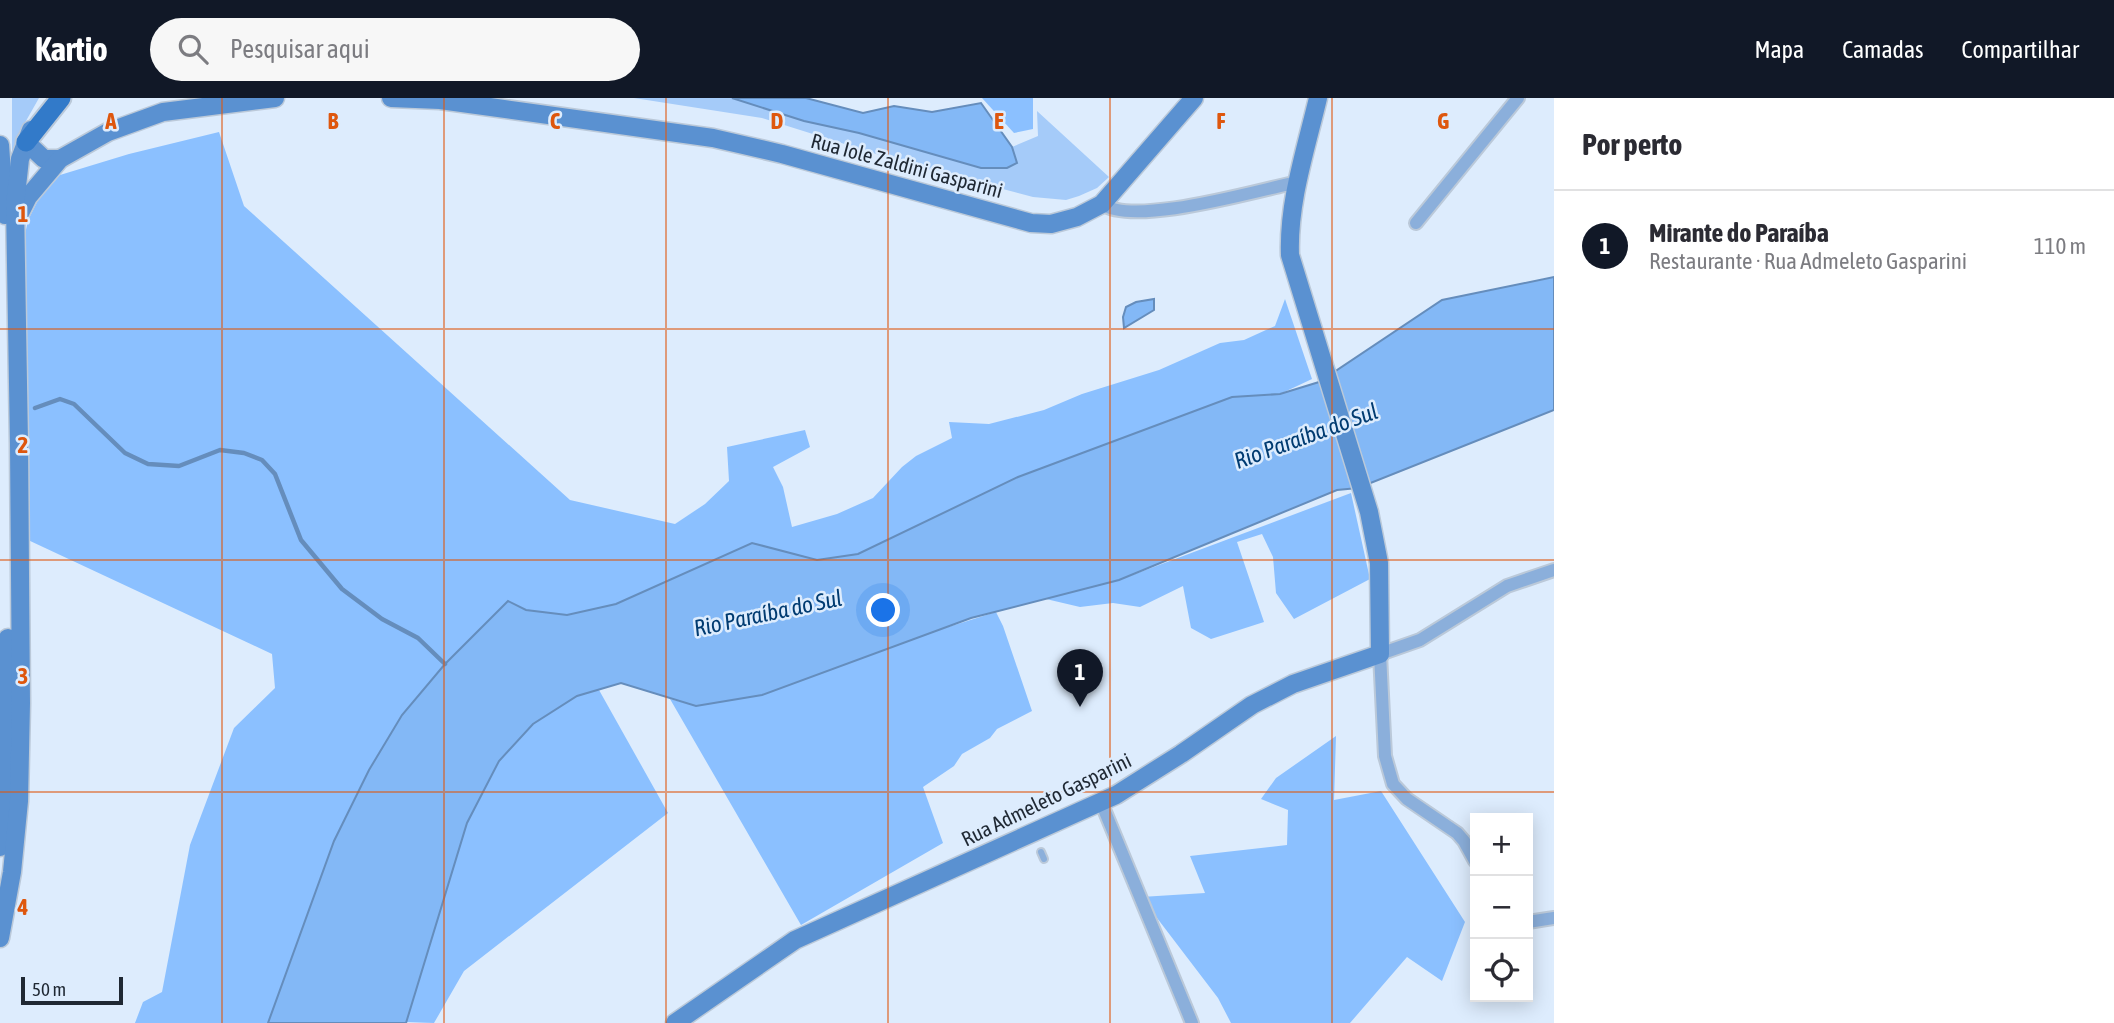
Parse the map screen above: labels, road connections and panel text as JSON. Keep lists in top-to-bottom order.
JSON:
{
  "streets": {
    "main road": ["Rua Iole Zaldini Gasparini", "Rua Admeleto Gasparini"]
  },
  "water": ["Rio Paraíba do Sul"],
  "scale_bar": "50 m",
  "page": {
    "header": "Kartio",
    "search": "Pesquisar aqui",
    "nav": ["Mapa", "Camadas", "Compartilhar"],
    "heading": "Por perto",
    "list": [
      {
        "mark": "1",
        "name": "Mirante do Paraíba",
        "note": "Restaurante · Rua Admeleto Gasparini",
        "value": "110 m"
      }
    ],
    "pins": "1",
    "map_buttons": ["+", "−"],
    "scale": "50 m"
  },
  "grid": {
    "columns": [
      "A",
      "B",
      "C",
      "D",
      "E",
      "F",
      "G"
    ],
    "rows": [
      "1",
      "2",
      "3",
      "4"
    ]
  }
}
